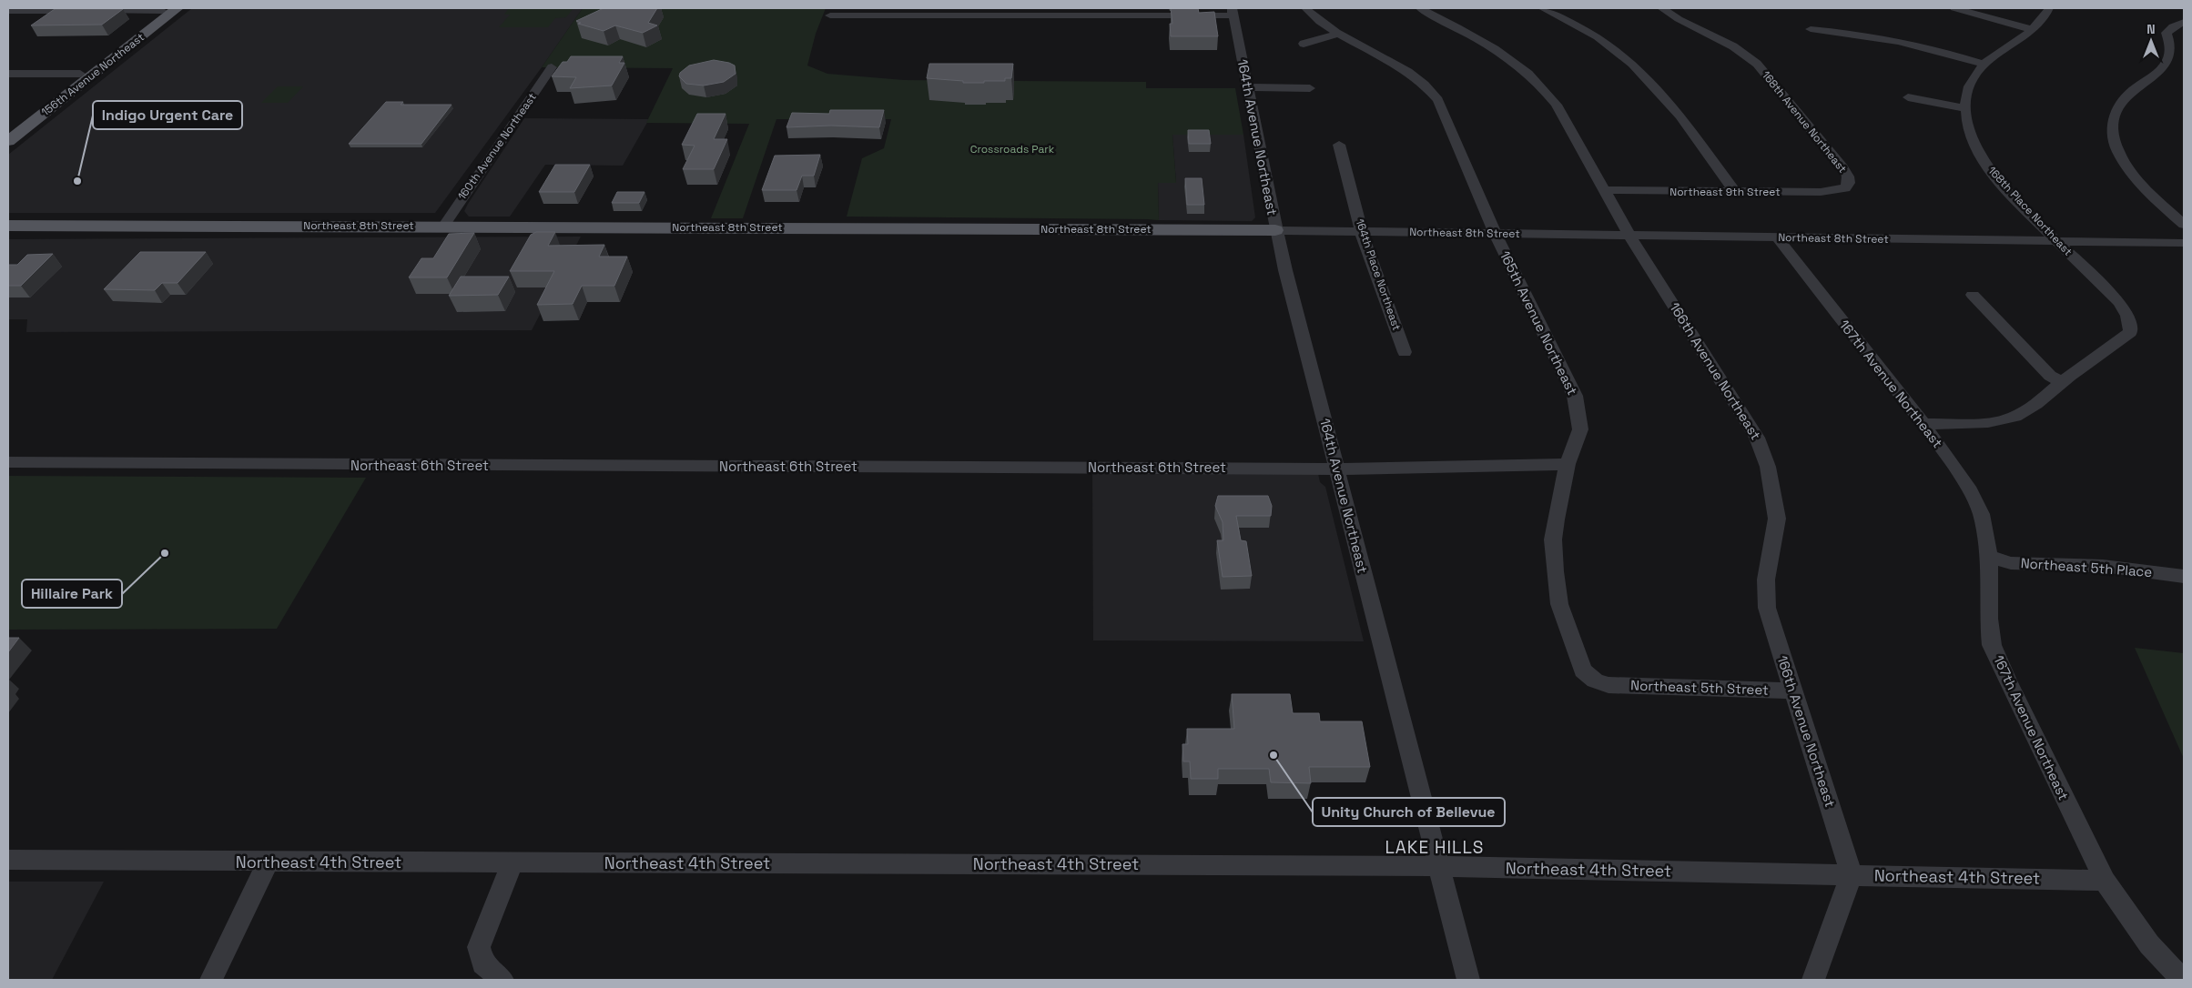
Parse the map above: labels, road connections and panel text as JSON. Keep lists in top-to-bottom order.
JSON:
{
  "streets": {
    "main road": ["156th Avenue Northeast", "Northeast 8th Street"],
    "street": [
      "168th Avenue Northeast",
      "164th Avenue Northeast",
      "160th Avenue Northeast",
      "Northeast 9th Street",
      "168th Place Northeast",
      "164th Place Northeast",
      "165th Avenue Northeast",
      "166th Avenue Northeast",
      "167th Avenue Northeast",
      "Northeast 6th Street",
      "Northeast 5th Place",
      "Northeast 5th Street",
      "Northeast 4th Street"
    ]
  },
  "crossings": [
    ["168th Avenue Northeast", "Northeast 9th Street"],
    ["164th Avenue Northeast", "Northeast 8th Street"],
    ["164th Avenue Northeast", "Northeast 6th Street"],
    ["164th Avenue Northeast", "Northeast 4th Street"],
    ["160th Avenue Northeast", "Northeast 8th Street"],
    ["Northeast 9th Street", "166th Avenue Northeast"],
    ["168th Place Northeast", "Northeast 8th Street"],
    ["Northeast 8th Street", "164th Place Northeast"],
    ["Northeast 8th Street", "165th Avenue Northeast"],
    ["Northeast 8th Street", "166th Avenue Northeast"],
    ["Northeast 8th Street", "167th Avenue Northeast"],
    ["165th Avenue Northeast", "Northeast 6th Street"],
    ["165th Avenue Northeast", "Northeast 5th Street"],
    ["166th Avenue Northeast", "Northeast 5th Street"],
    ["166th Avenue Northeast", "Northeast 4th Street"],
    ["167th Avenue Northeast", "Northeast 5th Place"],
    ["167th Avenue Northeast", "Northeast 4th Street"]
  ],
  "districts": ["LAKE HILLS"],
  "parks": ["Crossroads Park"],
  "places": ["Indigo Urgent Care", "Hillaire Park", "Unity Church of Bellevue"],
  "north": "top"
}
